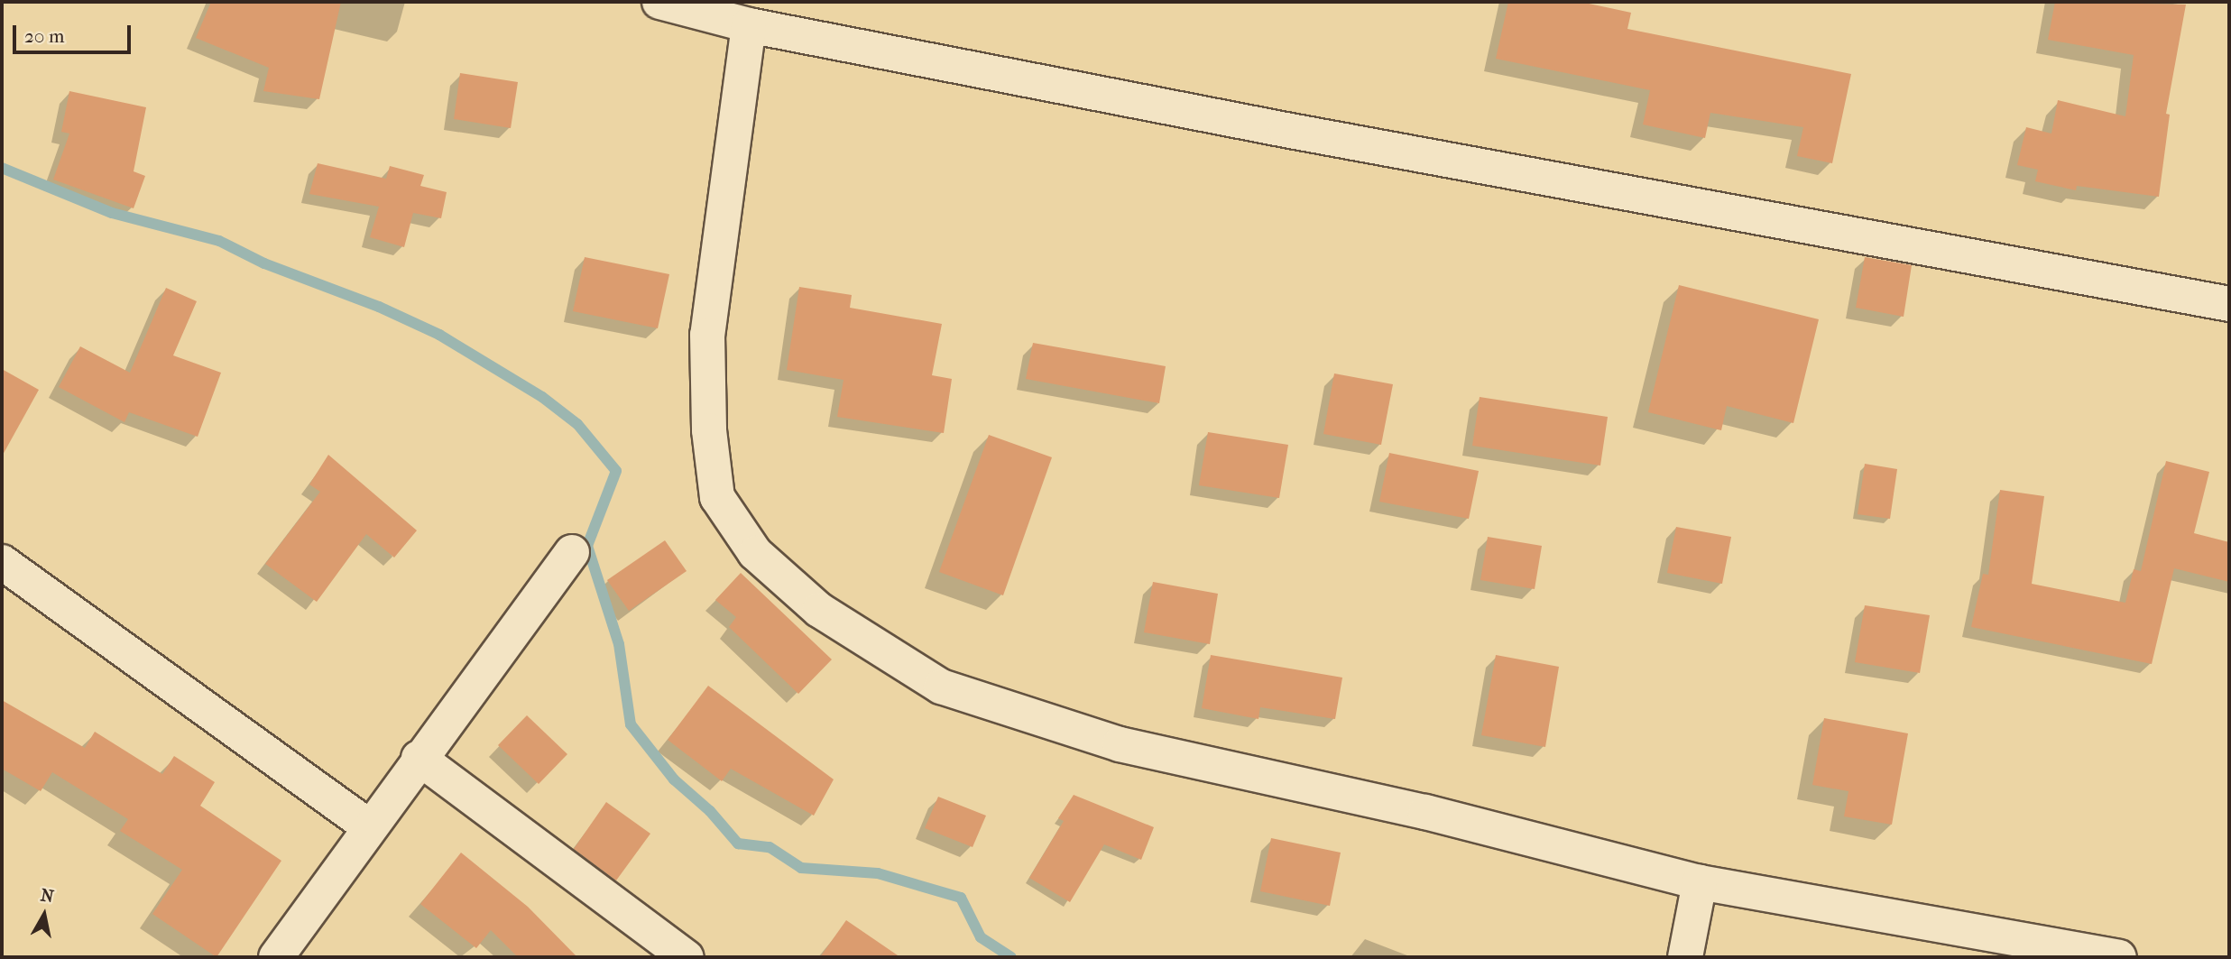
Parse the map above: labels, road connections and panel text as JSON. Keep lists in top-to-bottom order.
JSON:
{
  "scale_bar": "20 m",
  "north": "top"
}
